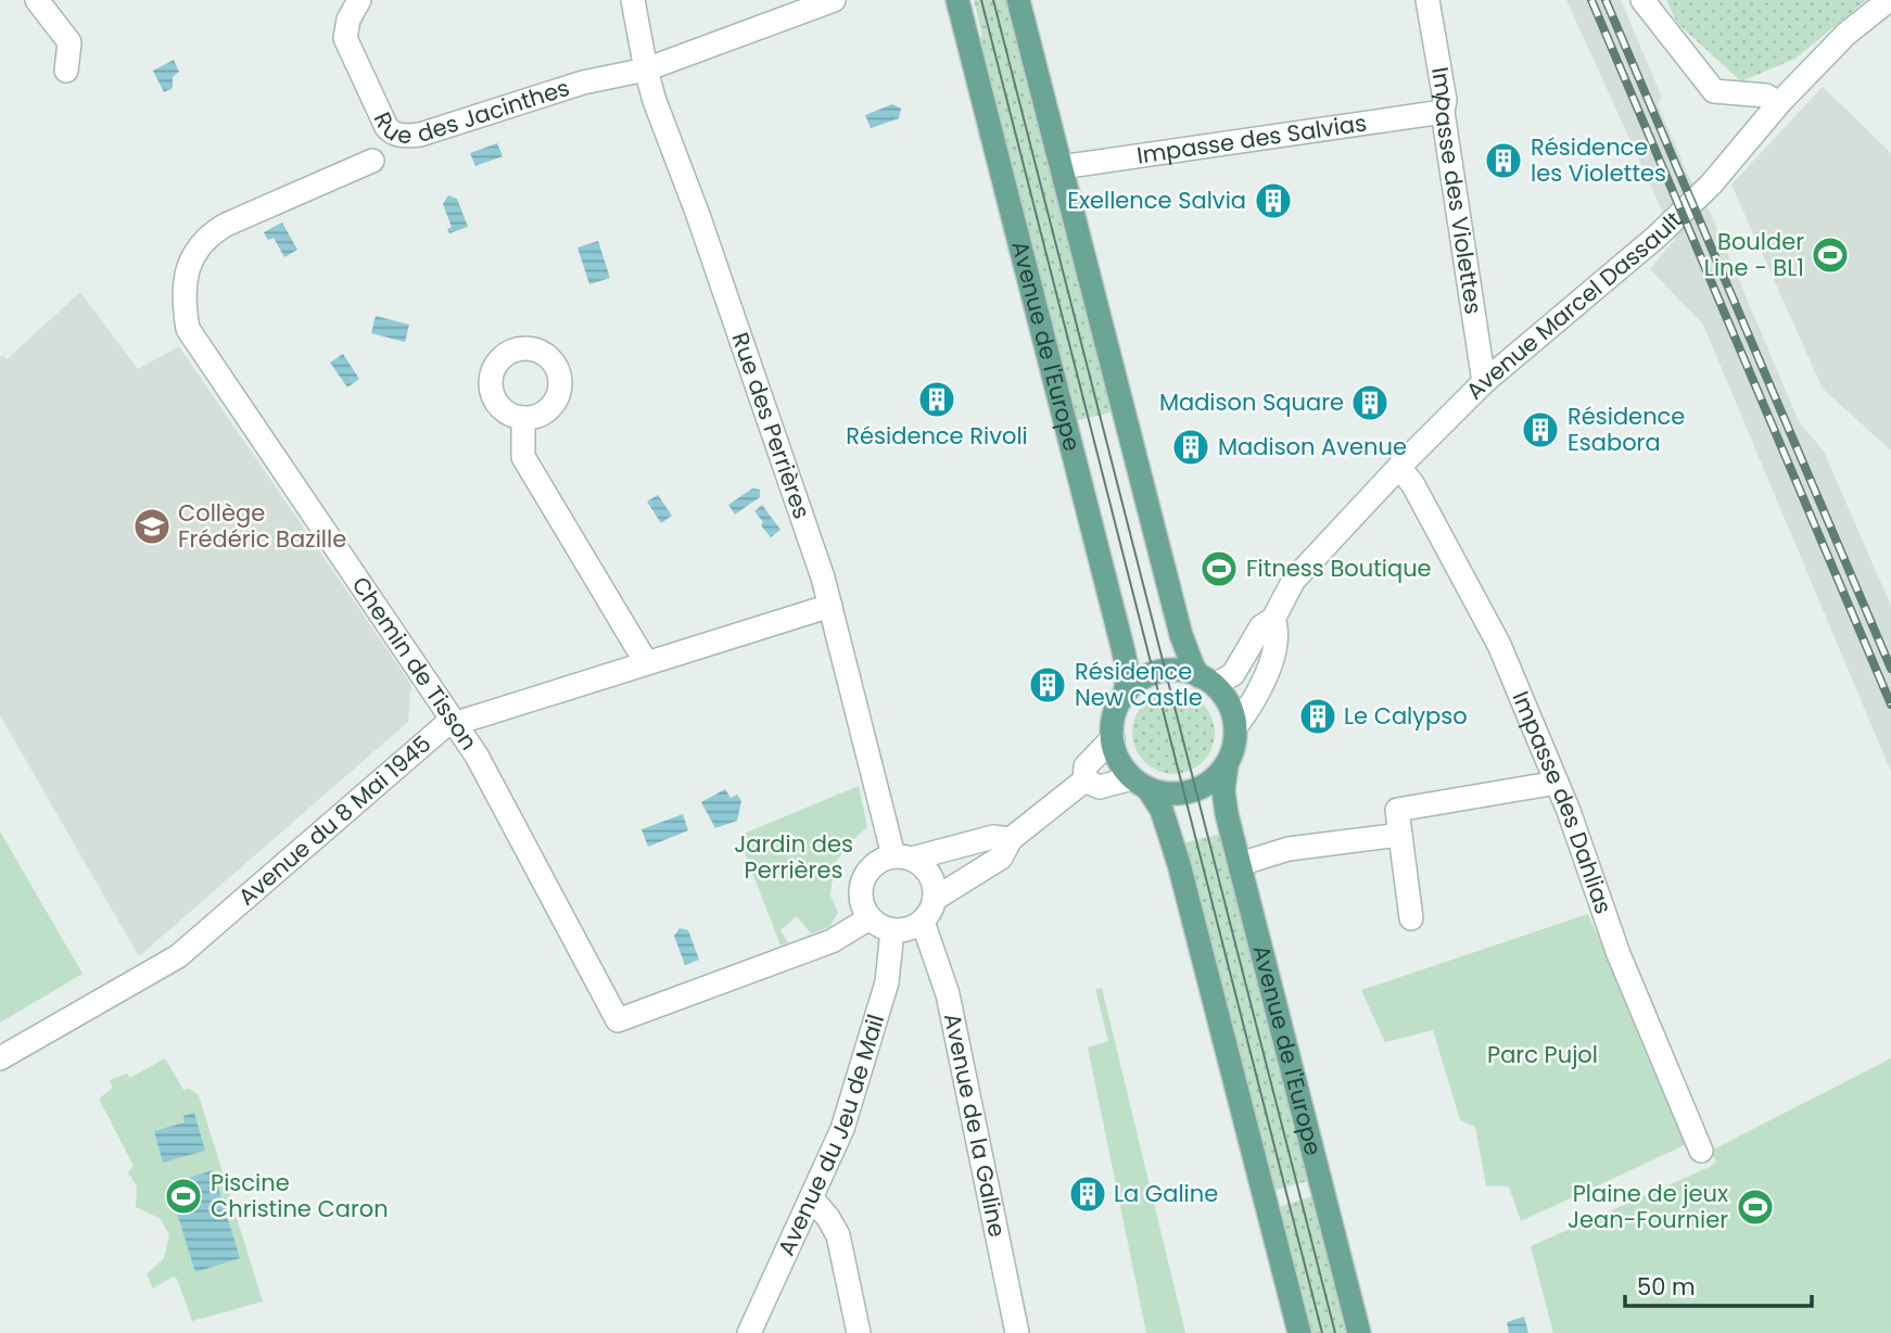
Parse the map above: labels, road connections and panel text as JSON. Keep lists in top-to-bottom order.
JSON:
{
  "streets": {
    "main road": ["Avenue de l'Europe"],
    "street": [
      "Rue des Jacinthes",
      "Impasse des Salvias",
      "Impasse des Violettes",
      "Avenue Marcel Dassault",
      "Rue des Perrières",
      "Chemin de Tisson",
      "Impasse des Dahlias",
      "Avenue du 8 Mai 1945",
      "Avenue de la Galine",
      "Avenue du Jeu de Mail"
    ]
  },
  "crossings": [
    ["Rue des Jacinthes", "Rue des Perrières"],
    ["Impasse des Salvias", "Impasse des Violettes"],
    ["Impasse des Violettes", "Avenue Marcel Dassault"],
    ["Avenue Marcel Dassault", "Avenue de l'Europe"],
    ["Avenue Marcel Dassault", "Impasse des Dahlias"],
    ["Rue des Perrières", "Chemin de Tisson"],
    ["Rue des Perrières", "Avenue du 8 Mai 1945"],
    ["Rue des Perrières", "Avenue de la Galine"],
    ["Rue des Perrières", "Avenue du Jeu de Mail"],
    ["Chemin de Tisson", "Avenue du 8 Mai 1945"],
    ["Chemin de Tisson", "Avenue de la Galine"],
    ["Chemin de Tisson", "Avenue du Jeu de Mail"],
    ["Avenue de la Galine", "Avenue du Jeu de Mail"]
  ],
  "parks": ["Jardin des Perrières", "Parc Pujol"],
  "places": {
    "building": [
      "Résidence les Violettes",
      "Exellence Salvia",
      "Résidence Rivoli",
      "Madison Square",
      "Résidence Esabora",
      "Madison Avenue",
      "Résidence New Castle",
      "Le Calypso",
      "La Galine"
    ],
    "sports": [
      "Boulder Line - BL1",
      "Fitness Boutique",
      "Piscine Christine Caron",
      "Plaine de jeux Jean-Fournier"
    ],
    "school or university": ["Collège Frédéric Bazille"]
  },
  "scale_bar": "50 m"
}
